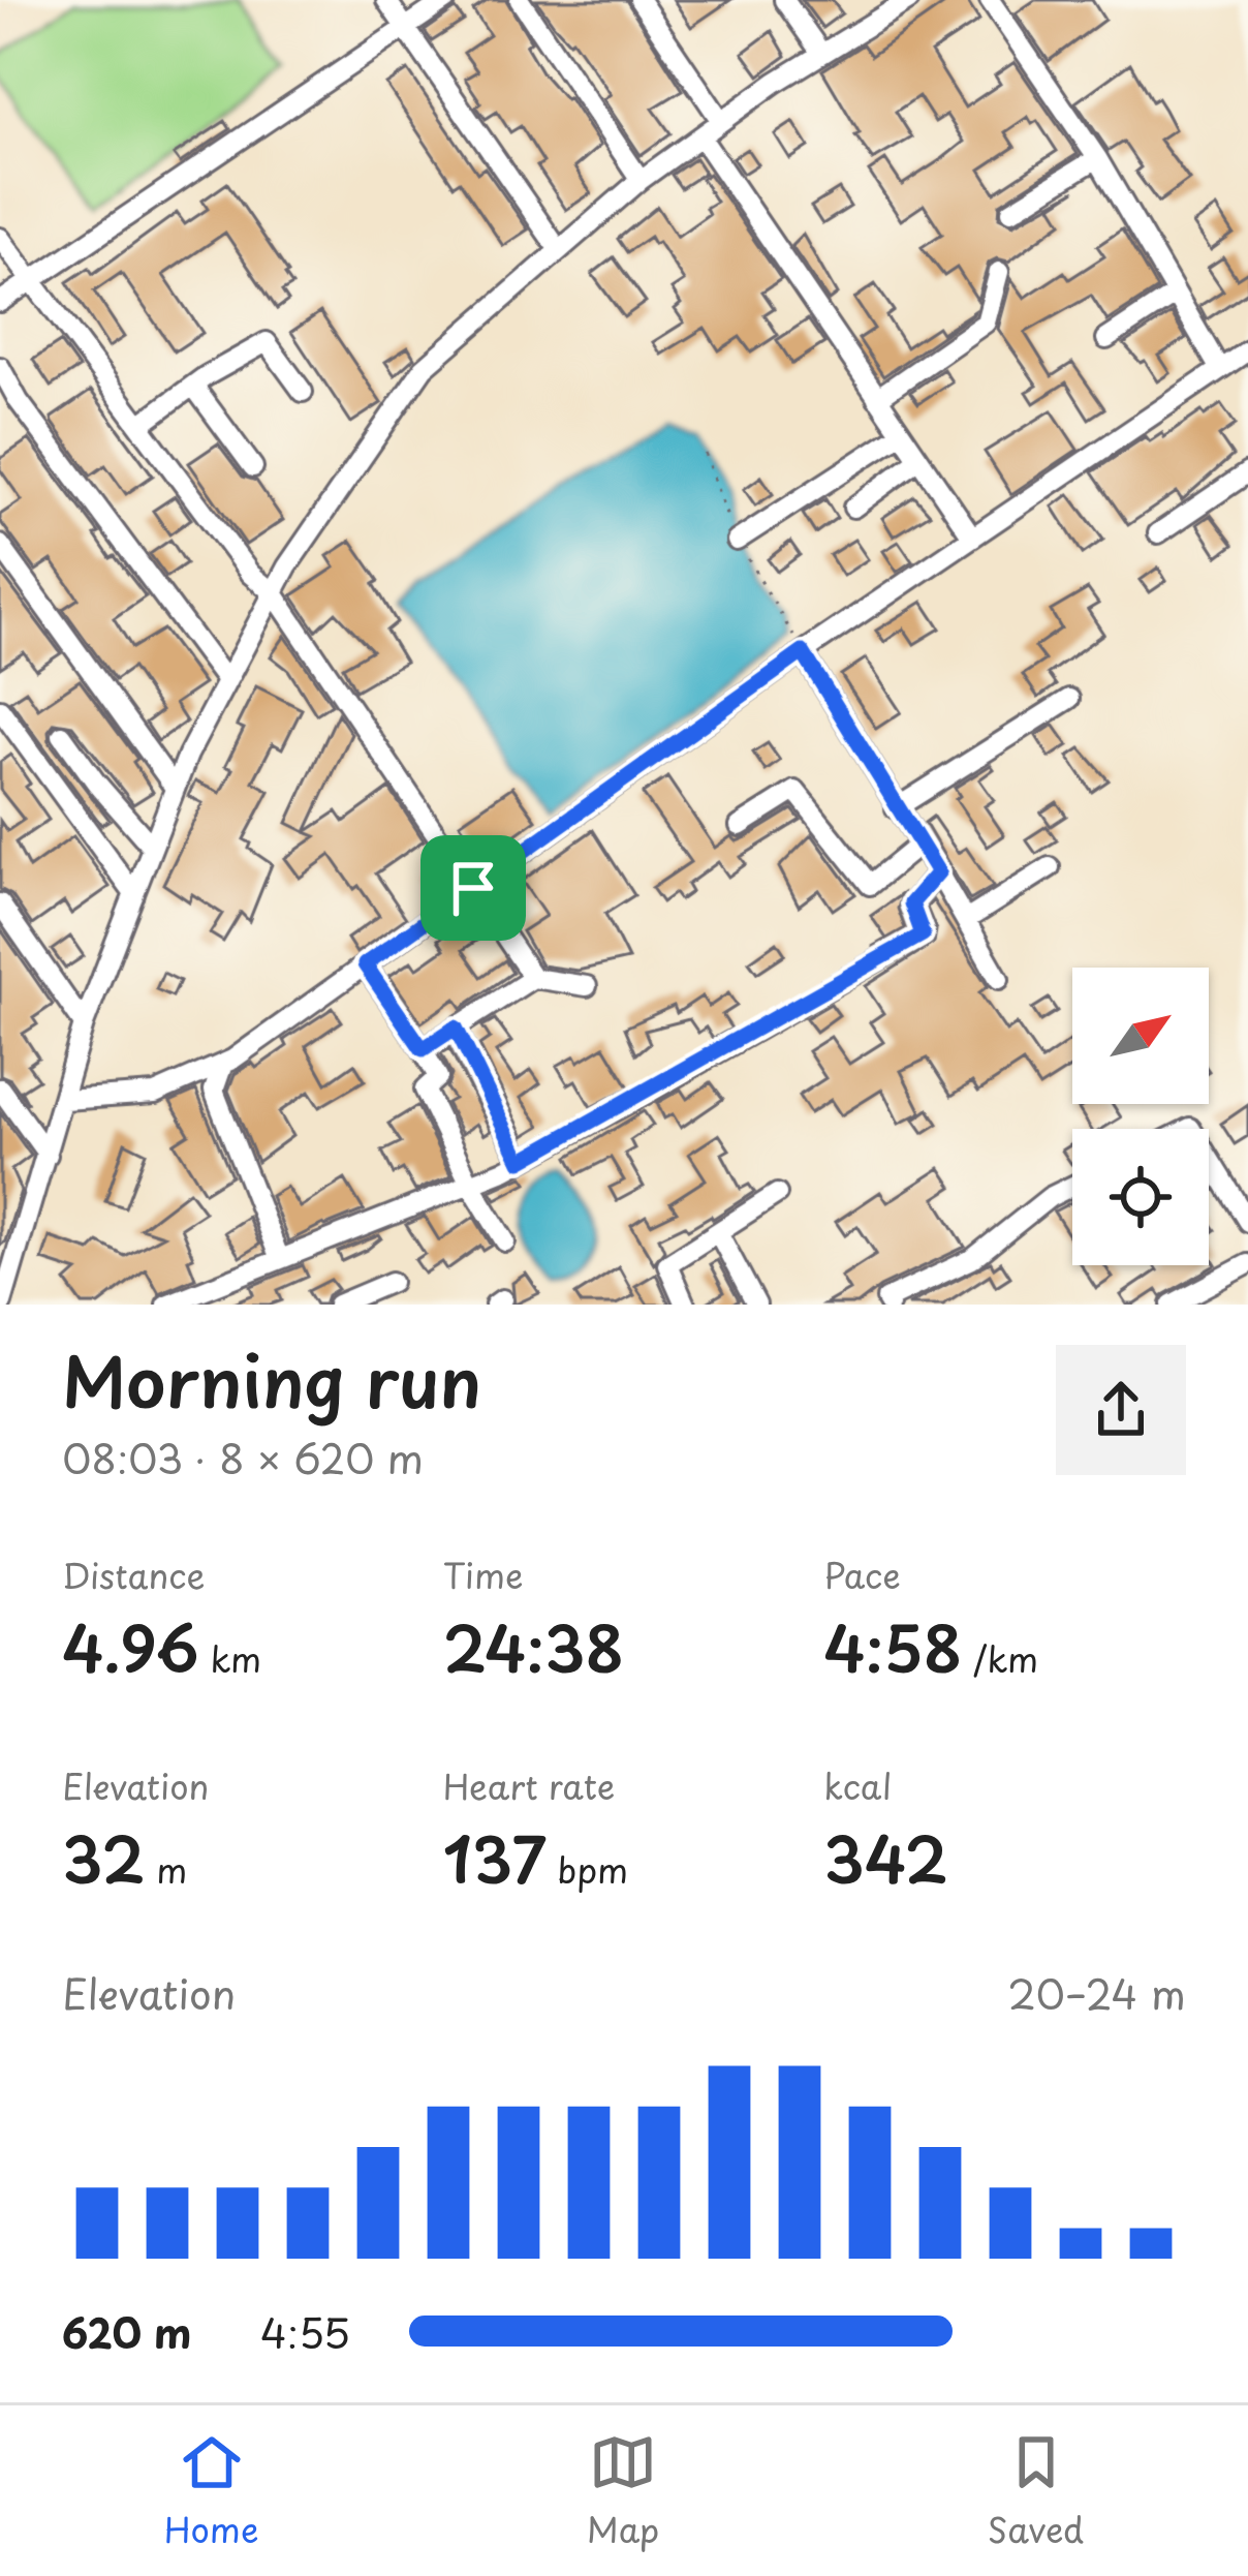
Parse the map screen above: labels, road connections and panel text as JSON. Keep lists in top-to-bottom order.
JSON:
{
  "north": "top right",
  "page": {
    "heading": ["Morning run", "08:03 · 8 × 620 m"],
    "stats": [
      ["Distance", "4.96 km"],
      ["Time", "24:38"],
      ["Pace", "4:58 /km"],
      ["Elevation", "32 m"],
      ["Heart rate", "137 bpm"],
      ["kcal", "342"]
    ],
    "chart": ["Elevation", "20–24 m"],
    "list": [
      {
        "name": "620 m",
        "note": "4:55"
      }
    ],
    "tabs": ["Home", "Map", "Saved"]
  }
}
